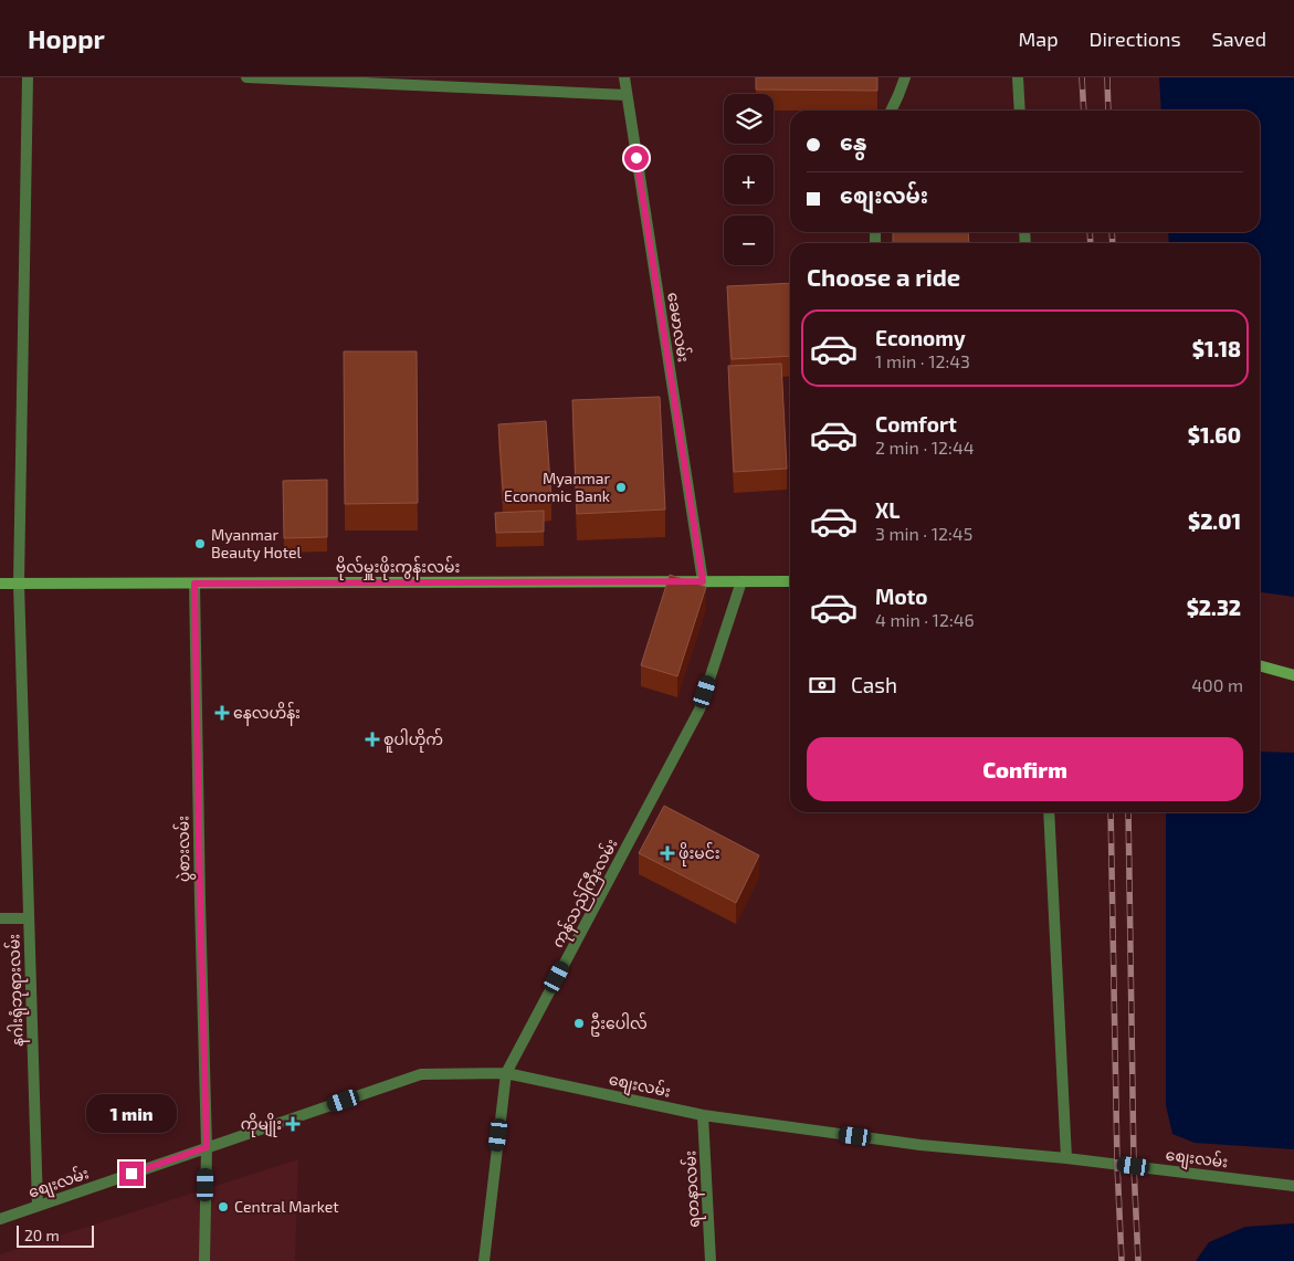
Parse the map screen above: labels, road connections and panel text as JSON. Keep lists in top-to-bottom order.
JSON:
{
  "streets": {
    "street": [
      "ခေမာလမ်း",
      "ဗိုလ်မှူးဖိုးကွန်းလမ်း",
      "ပွဲစားလမ်း",
      "ကုန်သည်ကြီးလမ်း",
      "နဂါးရုံဘုရားလမ်း",
      "စျေးလမ်း",
      "ရတနာလမ်း"
    ]
  },
  "crossings": [
    ["ခေမာလမ်း", "ဗိုလ်မှူးဖိုးကွန်းလမ်း"],
    ["ဗိုလ်မှူးဖိုးကွန်းလမ်း", "ပွဲစားလမ်း"],
    ["ဗိုလ်မှူးဖိုးကွန်းလမ်း", "ကုန်သည်ကြီးလမ်း"],
    ["ဗိုလ်မှူးဖိုးကွန်းလမ်း", "နဂါးရုံဘုရားလမ်း"],
    ["ပွဲစားလမ်း", "စျေးလမ်း"],
    ["ကုန်သည်ကြီးလမ်း", "စျေးလမ်း"],
    ["နဂါးရုံဘုရားလမ်း", "စျေးလမ်း"],
    ["စျေးလမ်း", "ရတနာလမ်း"]
  ],
  "places": {
    "other": [
      "Myanmar Economic Bank",
      "Myanmar Beauty Hotel",
      "ဦးပေါလ်",
      "Central Market"
    ],
    "health": [
      "နေလဟိန်း",
      "စူပါဟိုက်",
      "ဖိုးမင်း",
      "ကိုမျိုး"
    ]
  },
  "scale_bar": "20 m",
  "page": {
    "header": "Hoppr",
    "nav": ["Map", "Directions", "Saved"],
    "map_buttons": ["+", "−"],
    "banner": ["နွေ", "စျေးလမ်း"],
    "heading": "Choose a ride",
    "list": [
      {
        "name": "Economy",
        "note": "1 min · 12:43",
        "value": "$1.18"
      },
      {
        "name": "Comfort",
        "note": "2 min · 12:44",
        "value": "$1.60"
      },
      {
        "name": "XL",
        "note": "3 min · 12:45",
        "value": "$2.01"
      },
      {
        "name": "Moto",
        "note": "4 min · 12:46",
        "value": "$2.32"
      }
    ],
    "pay": ["Cash", "400 m"],
    "buttons": "Confirm",
    "bubble": "1 min",
    "scale": "20 m"
  }
}
